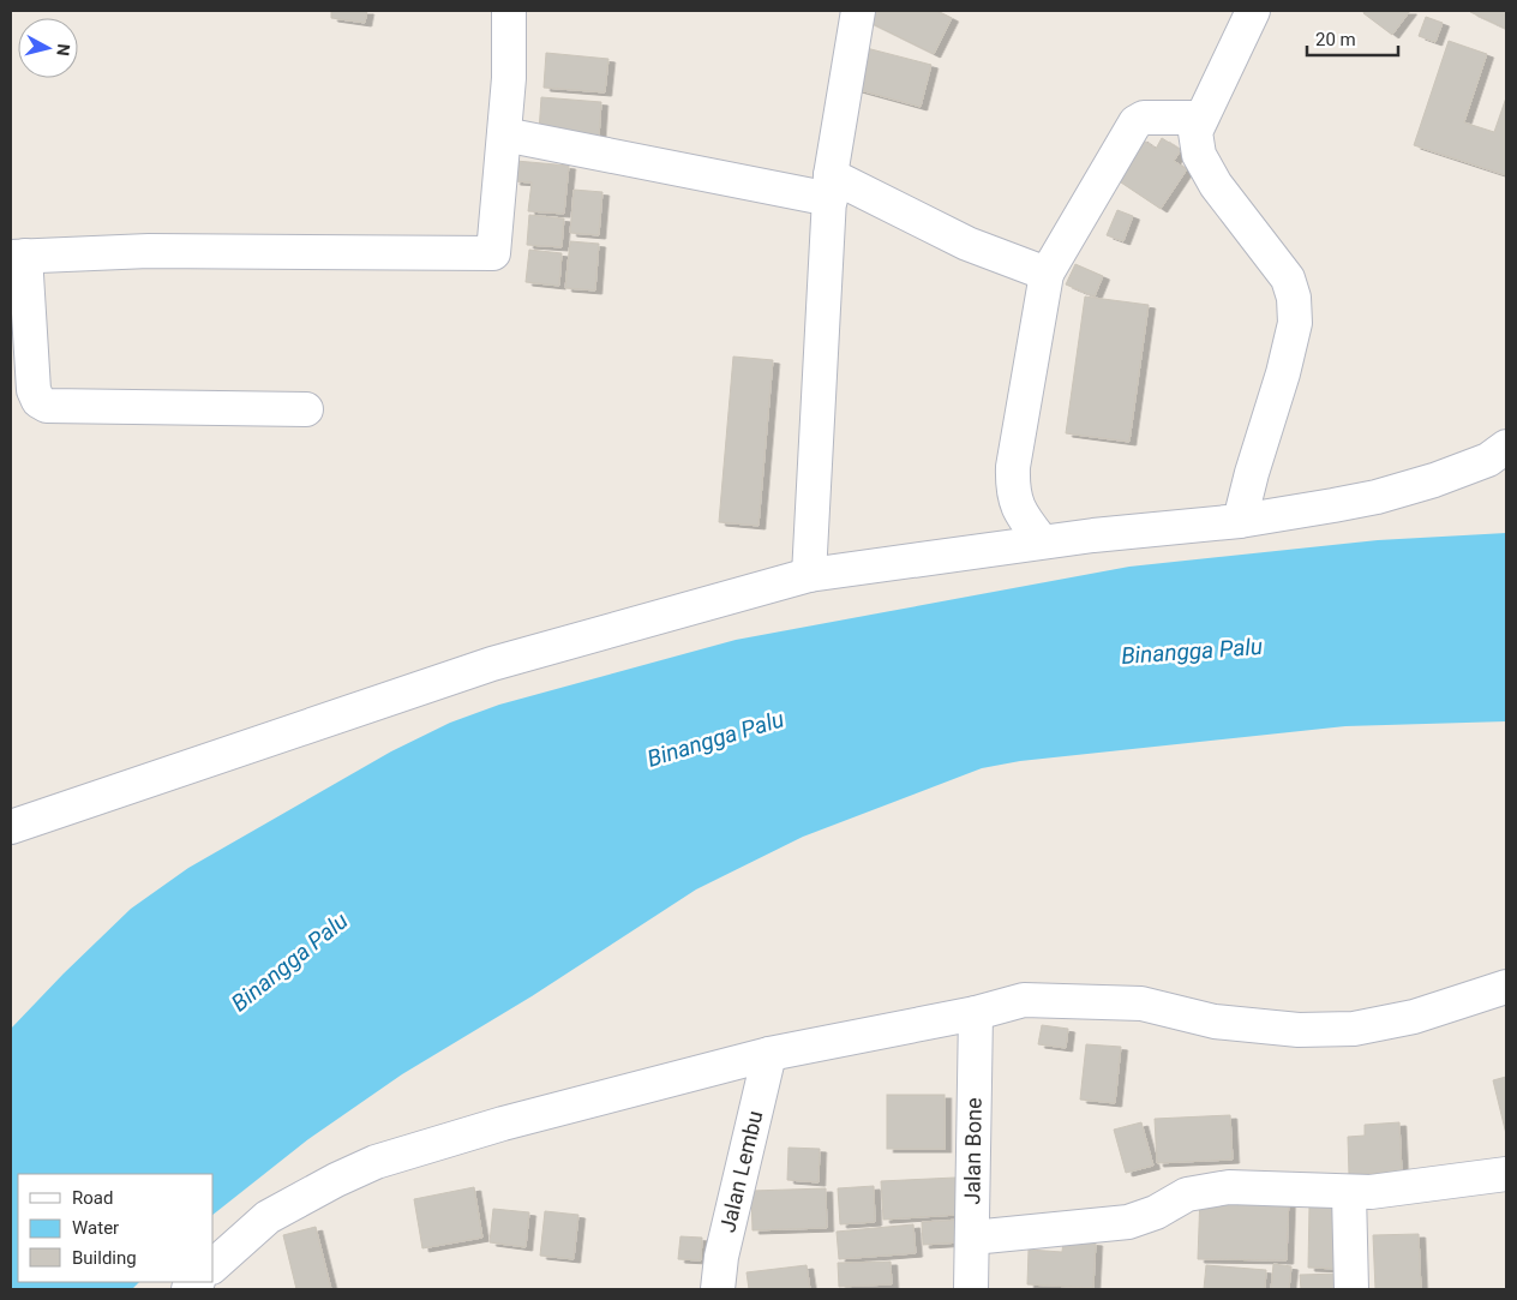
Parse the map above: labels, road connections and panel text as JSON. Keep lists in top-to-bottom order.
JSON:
{
  "streets": {
    "street": ["Jalan Bone", "Jalan Lembu"]
  },
  "water": ["Binangga Palu"],
  "legend": ["Road", "Water", "Building"],
  "scale_bar": "20 m",
  "north": "right"
}
